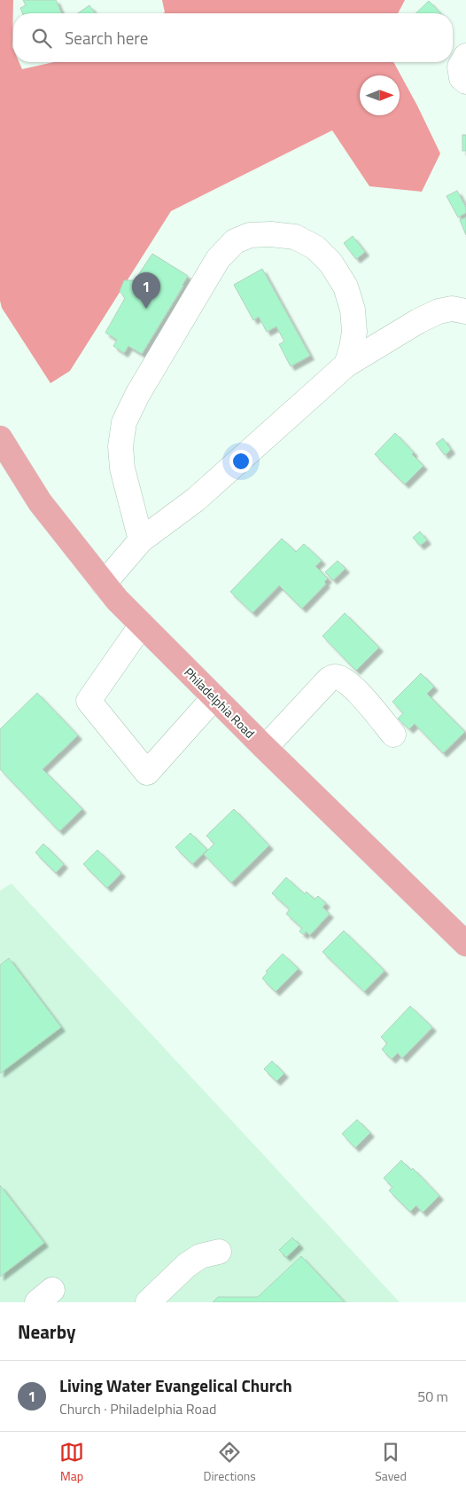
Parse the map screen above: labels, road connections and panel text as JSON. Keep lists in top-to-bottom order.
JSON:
{
  "streets": {
    "main road": ["Philadelphia Road"]
  },
  "north": "right",
  "page": {
    "search": "Search here",
    "pins": "1",
    "heading": "Nearby",
    "list": [
      {
        "mark": "1",
        "name": "Living Water Evangelical Church",
        "note": "Church · Philadelphia Road",
        "value": "50 m"
      }
    ],
    "nav": ["Map", "Directions", "Saved"]
  }
}
